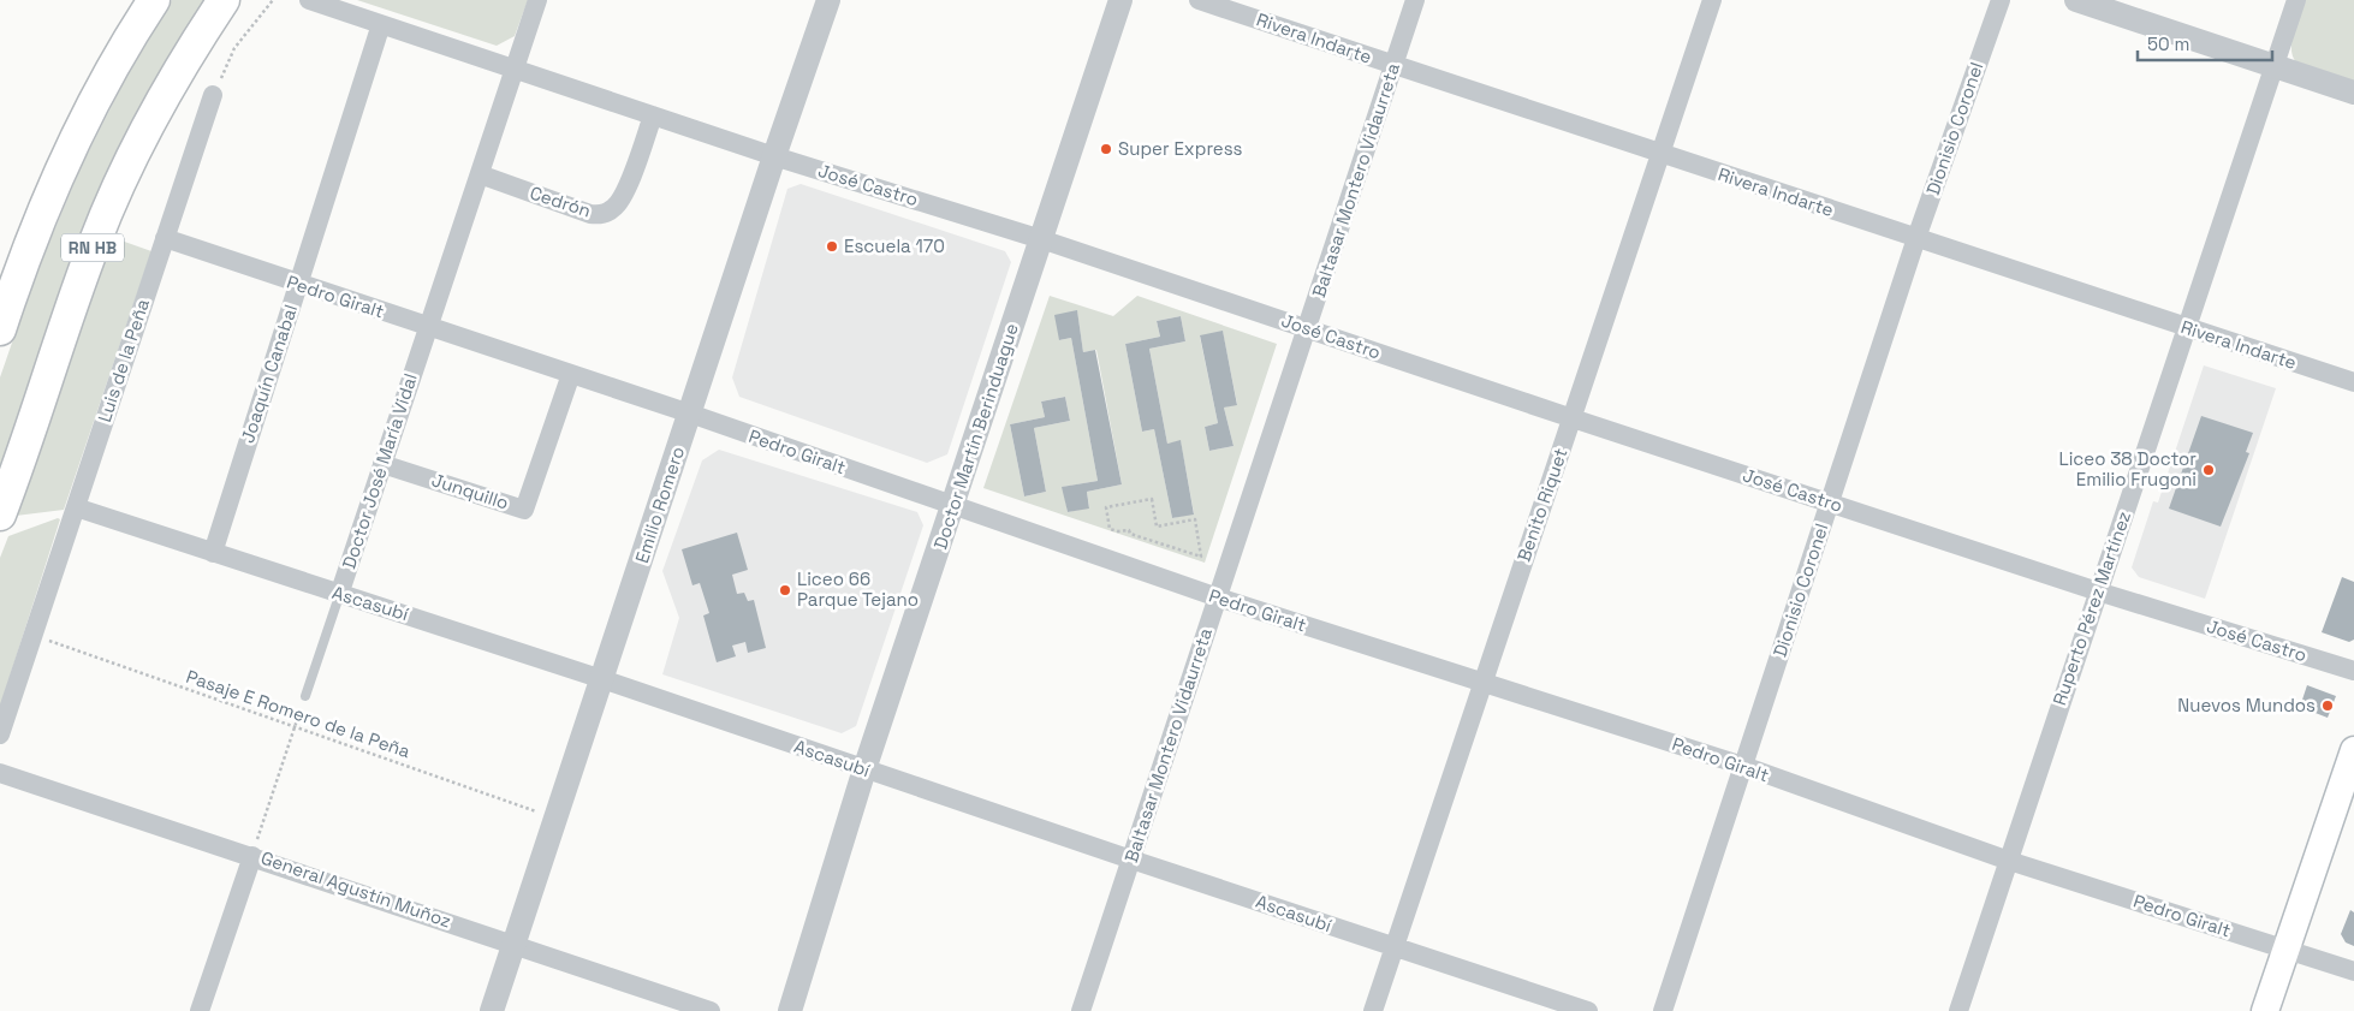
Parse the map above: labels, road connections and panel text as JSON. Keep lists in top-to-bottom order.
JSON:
{
  "streets": {
    "highway": ["RN HB"],
    "street": [
      "Rivera Indarte",
      "Dionisio Coronel",
      "Baltasar Montero Vidaurreta",
      "José Castro",
      "Cedrón",
      "Pedro Giralt",
      "Luis de la Peña",
      "Joaquín Canabal",
      "Doctor Martín Berinduague",
      "Doctor José María Vidal",
      "Junquillo",
      "Emilio Romero",
      "Benito Riquet",
      "Ascasubí",
      "Ruperto Pérez Martínez",
      "General Agustín Muñoz"
    ],
    "path": ["Pasaje E Romero de la Peña"]
  },
  "crossings": [
    ["Rivera Indarte", "Dionisio Coronel"],
    ["Rivera Indarte", "Baltasar Montero Vidaurreta"],
    ["Rivera Indarte", "Benito Riquet"],
    ["Rivera Indarte", "Ruperto Pérez Martínez"],
    ["Dionisio Coronel", "José Castro"],
    ["Dionisio Coronel", "Pedro Giralt"],
    ["Baltasar Montero Vidaurreta", "José Castro"],
    ["Baltasar Montero Vidaurreta", "Pedro Giralt"],
    ["Baltasar Montero Vidaurreta", "Ascasubí"],
    ["José Castro", "Cedrón"],
    ["José Castro", "Joaquín Canabal"],
    ["José Castro", "Doctor Martín Berinduague"],
    ["José Castro", "Doctor José María Vidal"],
    ["José Castro", "Emilio Romero"],
    ["José Castro", "Benito Riquet"],
    ["José Castro", "Ruperto Pérez Martínez"],
    ["Cedrón", "Doctor José María Vidal"],
    ["Pedro Giralt", "Luis de la Peña"],
    ["Pedro Giralt", "Joaquín Canabal"],
    ["Pedro Giralt", "Doctor Martín Berinduague"],
    ["Pedro Giralt", "Doctor José María Vidal"],
    ["Pedro Giralt", "Junquillo"],
    ["Pedro Giralt", "Emilio Romero"],
    ["Pedro Giralt", "Benito Riquet"],
    ["Pedro Giralt", "Ruperto Pérez Martínez"],
    ["Luis de la Peña", "Ascasubí"],
    ["Luis de la Peña", "Pasaje E Romero de la Peña"],
    ["Joaquín Canabal", "Ascasubí"],
    ["Doctor Martín Berinduague", "Ascasubí"],
    ["Doctor José María Vidal", "Junquillo"],
    ["Doctor José María Vidal", "Ascasubí"],
    ["Emilio Romero", "Ascasubí"],
    ["Emilio Romero", "Pasaje E Romero de la Peña"],
    ["Emilio Romero", "General Agustín Muñoz"],
    ["Benito Riquet", "Ascasubí"]
  ],
  "places": [
    "Super Express",
    "Escuela 170",
    "Liceo 38 Doctor Emilio Frugoni",
    "Liceo 66 Parque Tejano",
    "Nuevos Mundos"
  ],
  "scale_bar": "50 m"
}
